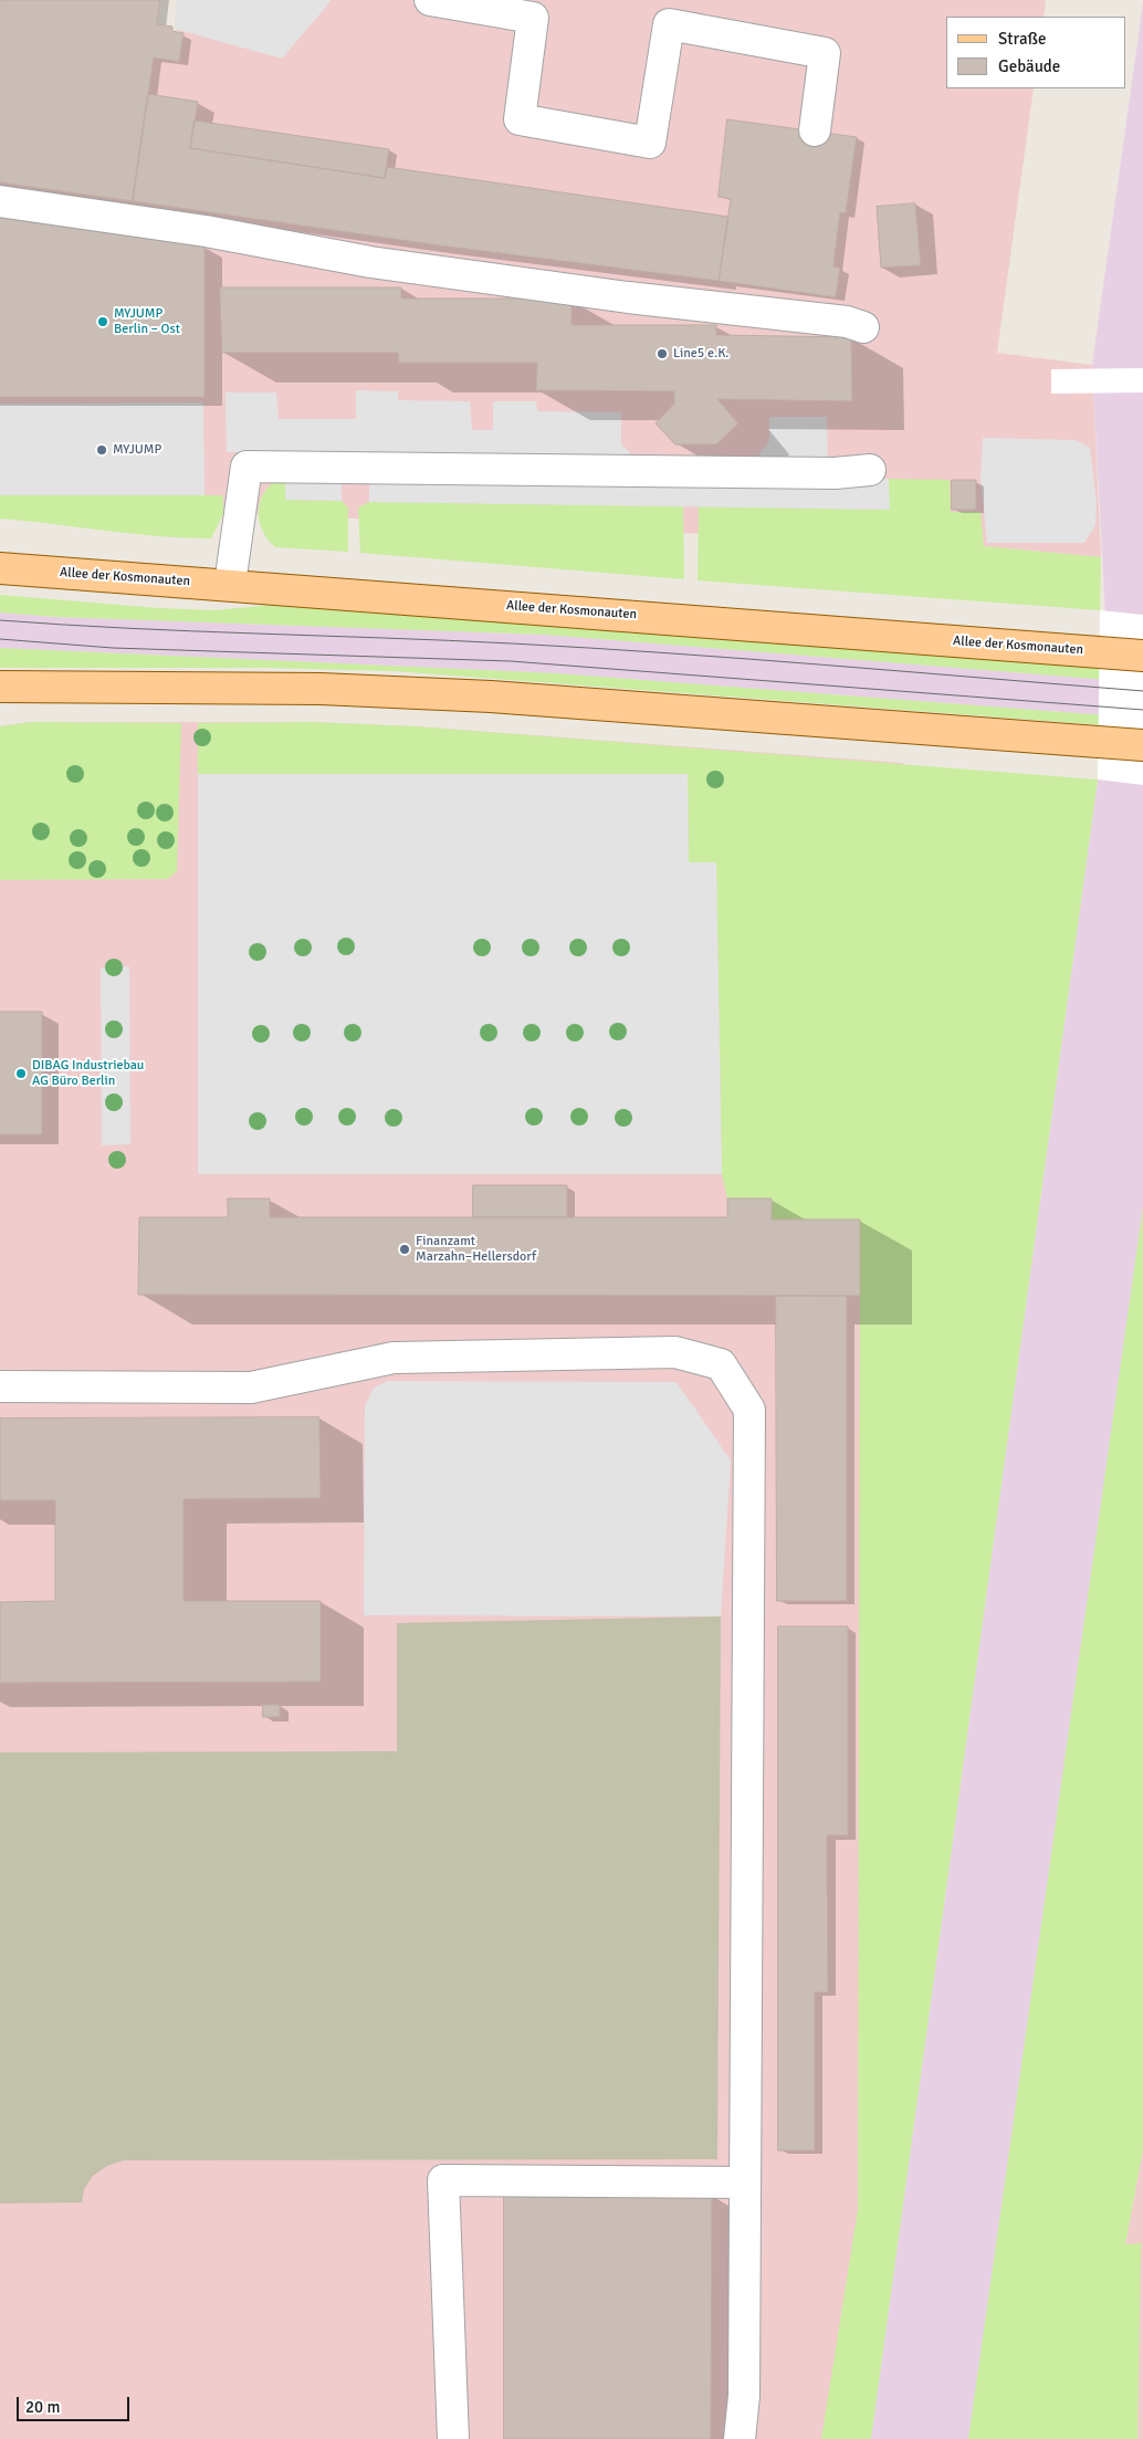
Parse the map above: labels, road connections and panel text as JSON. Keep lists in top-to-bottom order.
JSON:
{
  "streets": {
    "main road": ["Allee der Kosmonauten"]
  },
  "places": [
    "MYJUMP Berlin – Ost",
    "Line5 e.K.",
    "MYJUMP",
    "DIBAG Industriebau AG Büro Berlin",
    "Finanzamt Marzahn–Hellersdorf"
  ],
  "legend": ["Straße", "Gebäude"],
  "scale_bar": "20 m"
}
